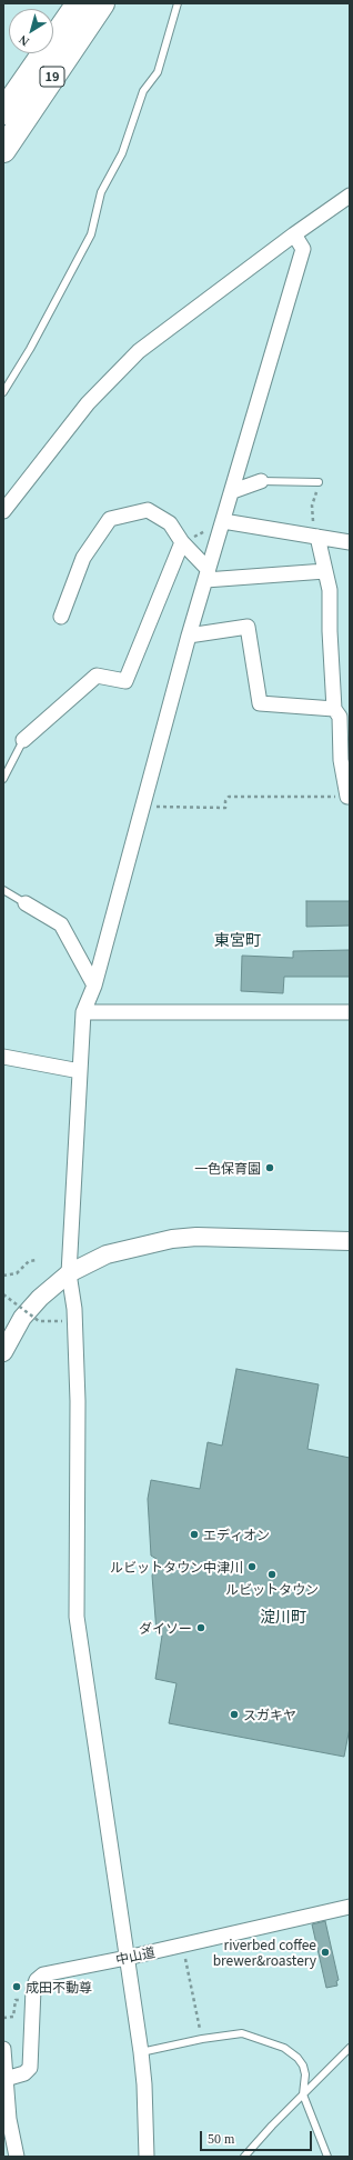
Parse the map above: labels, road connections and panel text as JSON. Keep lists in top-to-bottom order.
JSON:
{
  "streets": {
    "highway": ["19"],
    "street": ["中山道"]
  },
  "districts": ["東宮町", "淀川町"],
  "places": [
    "一色保育園",
    "エディオン",
    "ルビットタウン中津川",
    "ルビットタウン",
    "ダイソー",
    "スガキヤ",
    "riverbed coffee brewer&roastery",
    "成田不動尊"
  ],
  "scale_bar": "50 m",
  "north": "bottom left"
}
